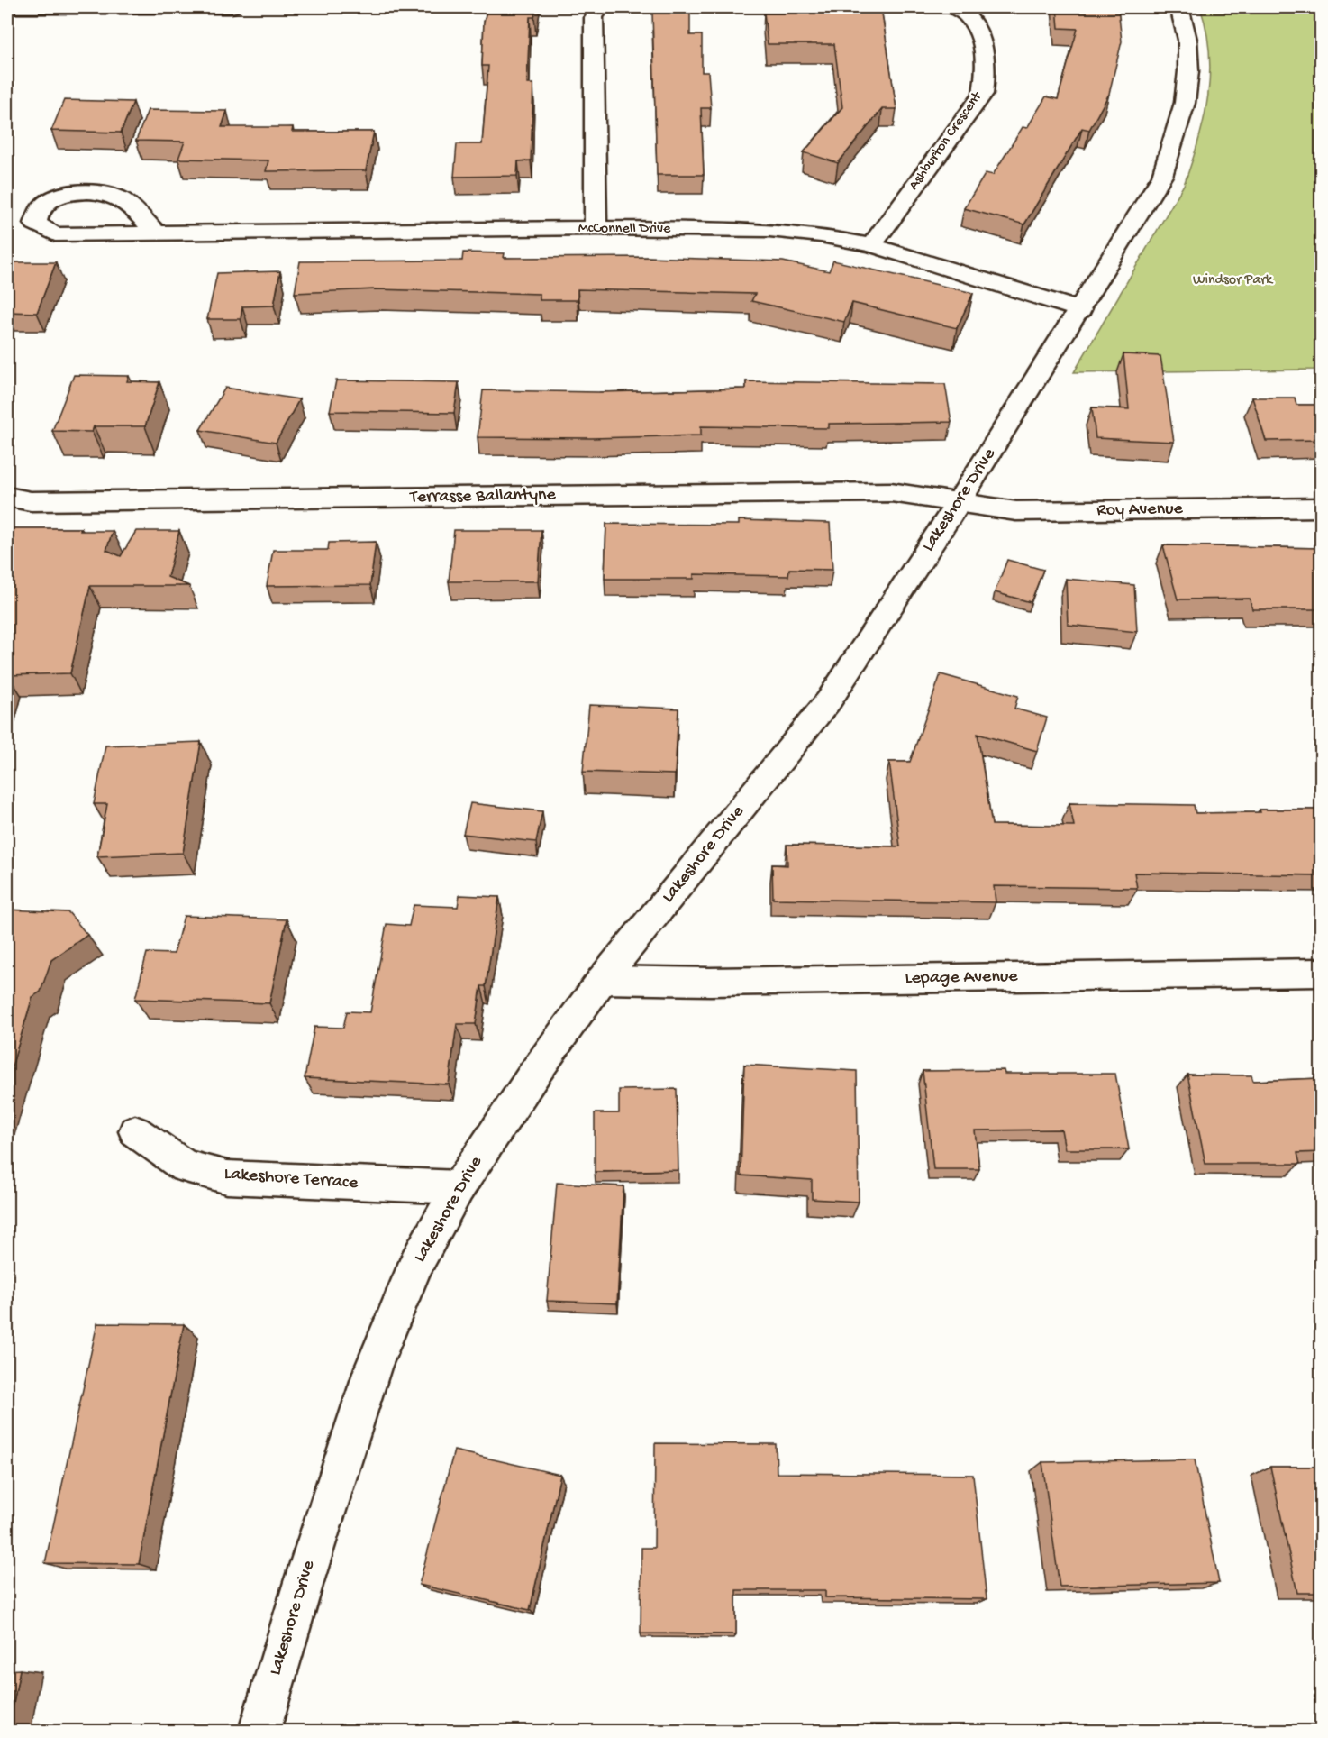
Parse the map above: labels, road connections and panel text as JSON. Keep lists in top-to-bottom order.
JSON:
{
  "streets": {
    "street": [
      "Ashburton Crescent",
      "McConnell Drive",
      "Terrasse Ballantyne",
      "Lakeshore Drive",
      "Roy Avenue",
      "Lepage Avenue",
      "Lakeshore Terrace"
    ]
  },
  "crossings": [
    ["Ashburton Crescent", "McConnell Drive"],
    ["McConnell Drive", "Lakeshore Drive"],
    ["Terrasse Ballantyne", "Lakeshore Drive"],
    ["Terrasse Ballantyne", "Roy Avenue"],
    ["Lakeshore Drive", "Roy Avenue"],
    ["Lakeshore Drive", "Lepage Avenue"],
    ["Lakeshore Drive", "Lakeshore Terrace"]
  ],
  "parks": ["Windsor Park"]
}
